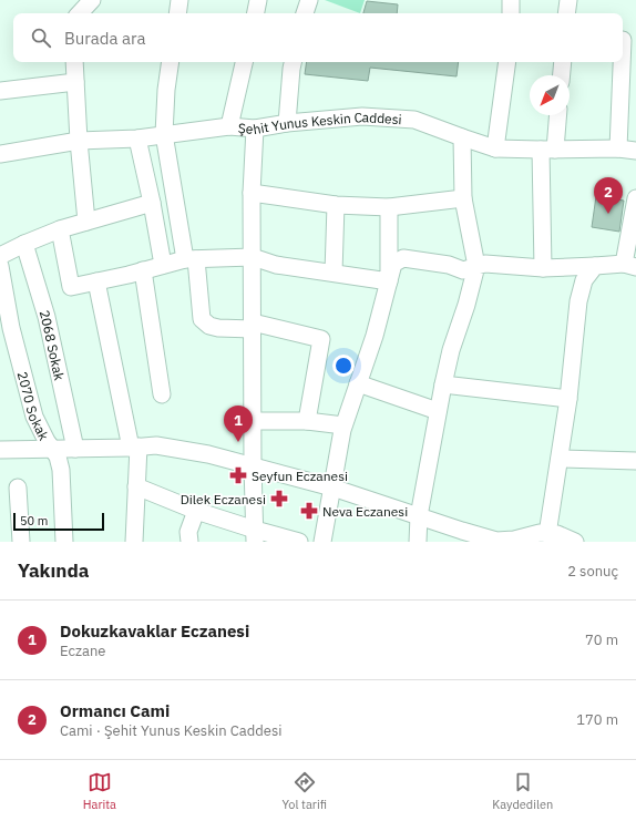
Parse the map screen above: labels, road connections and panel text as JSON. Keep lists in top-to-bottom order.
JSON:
{
  "streets": {
    "street": ["Şehit Yunus Keskin Caddesi", "2068 Sokak", "2070 Sokak"]
  },
  "places": {
    "pharmacy": ["Seyfun Eczanesi", "Dilek Eczanesi", "Neva Eczanesi"]
  },
  "scale_bar": "50 m",
  "north": "bottom left",
  "page": {
    "search": "Burada ara",
    "pins": ["2", "1"],
    "scale": "50 m",
    "heading": ["Yakında", "2 sonuç"],
    "list": [
      {
        "mark": "1",
        "name": "Dokuzkavaklar Eczanesi",
        "note": "Eczane",
        "value": "70 m"
      },
      {
        "mark": "2",
        "name": "Ormancı Cami",
        "note": "Cami · Şehit Yunus Keskin Caddesi",
        "value": "170 m"
      }
    ],
    "nav": ["Harita", "Yol tarifi", "Kaydedilen"]
  }
}
